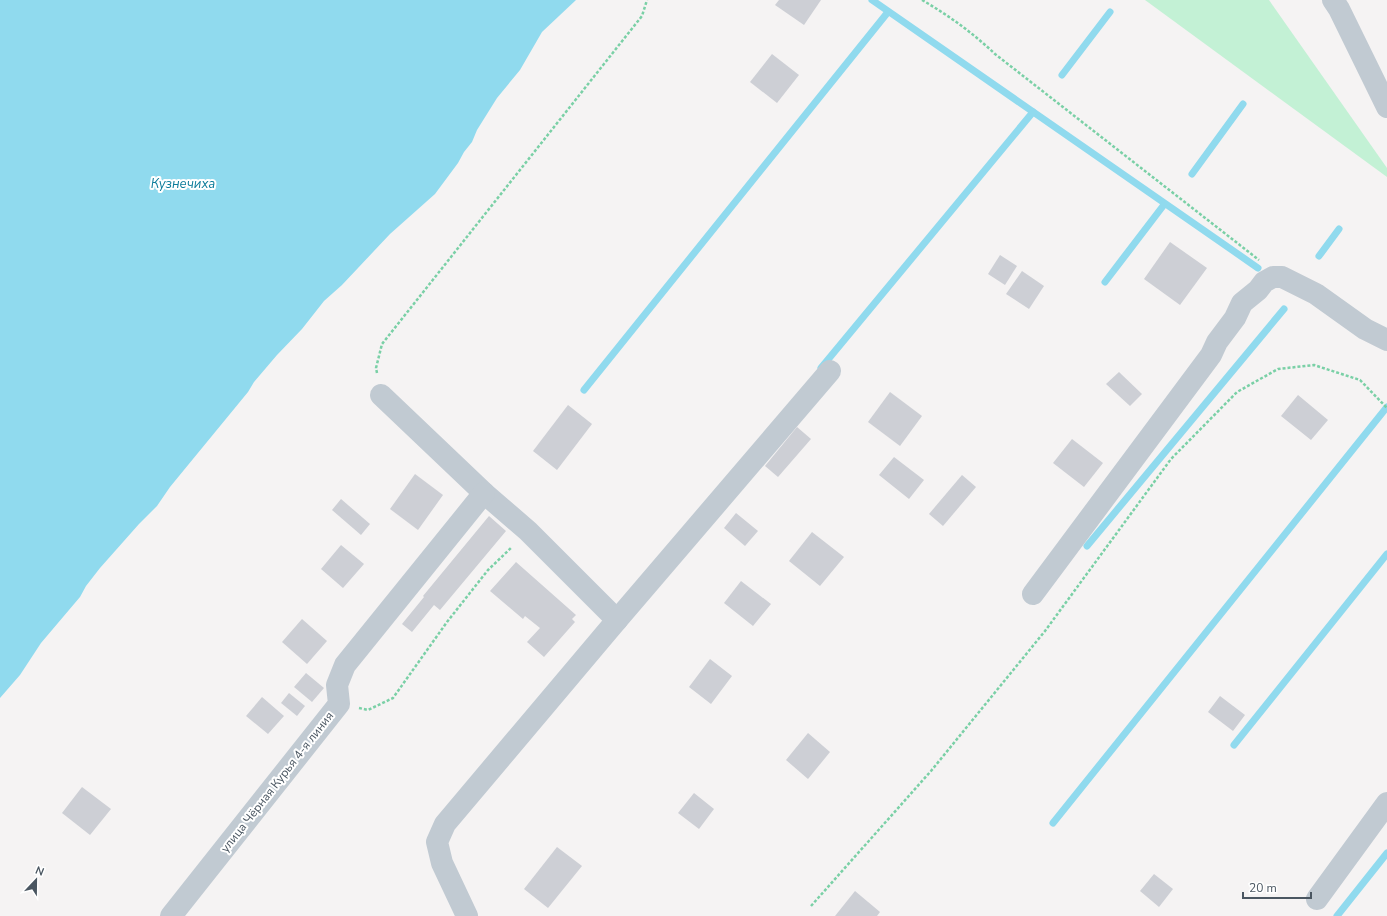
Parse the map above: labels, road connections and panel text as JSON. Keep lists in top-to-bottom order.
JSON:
{
  "streets": {
    "street": ["улица Чёрная Курья 4-я линия"]
  },
  "water": ["Кузнечиха"],
  "scale_bar": "20 m",
  "north": "top"
}
